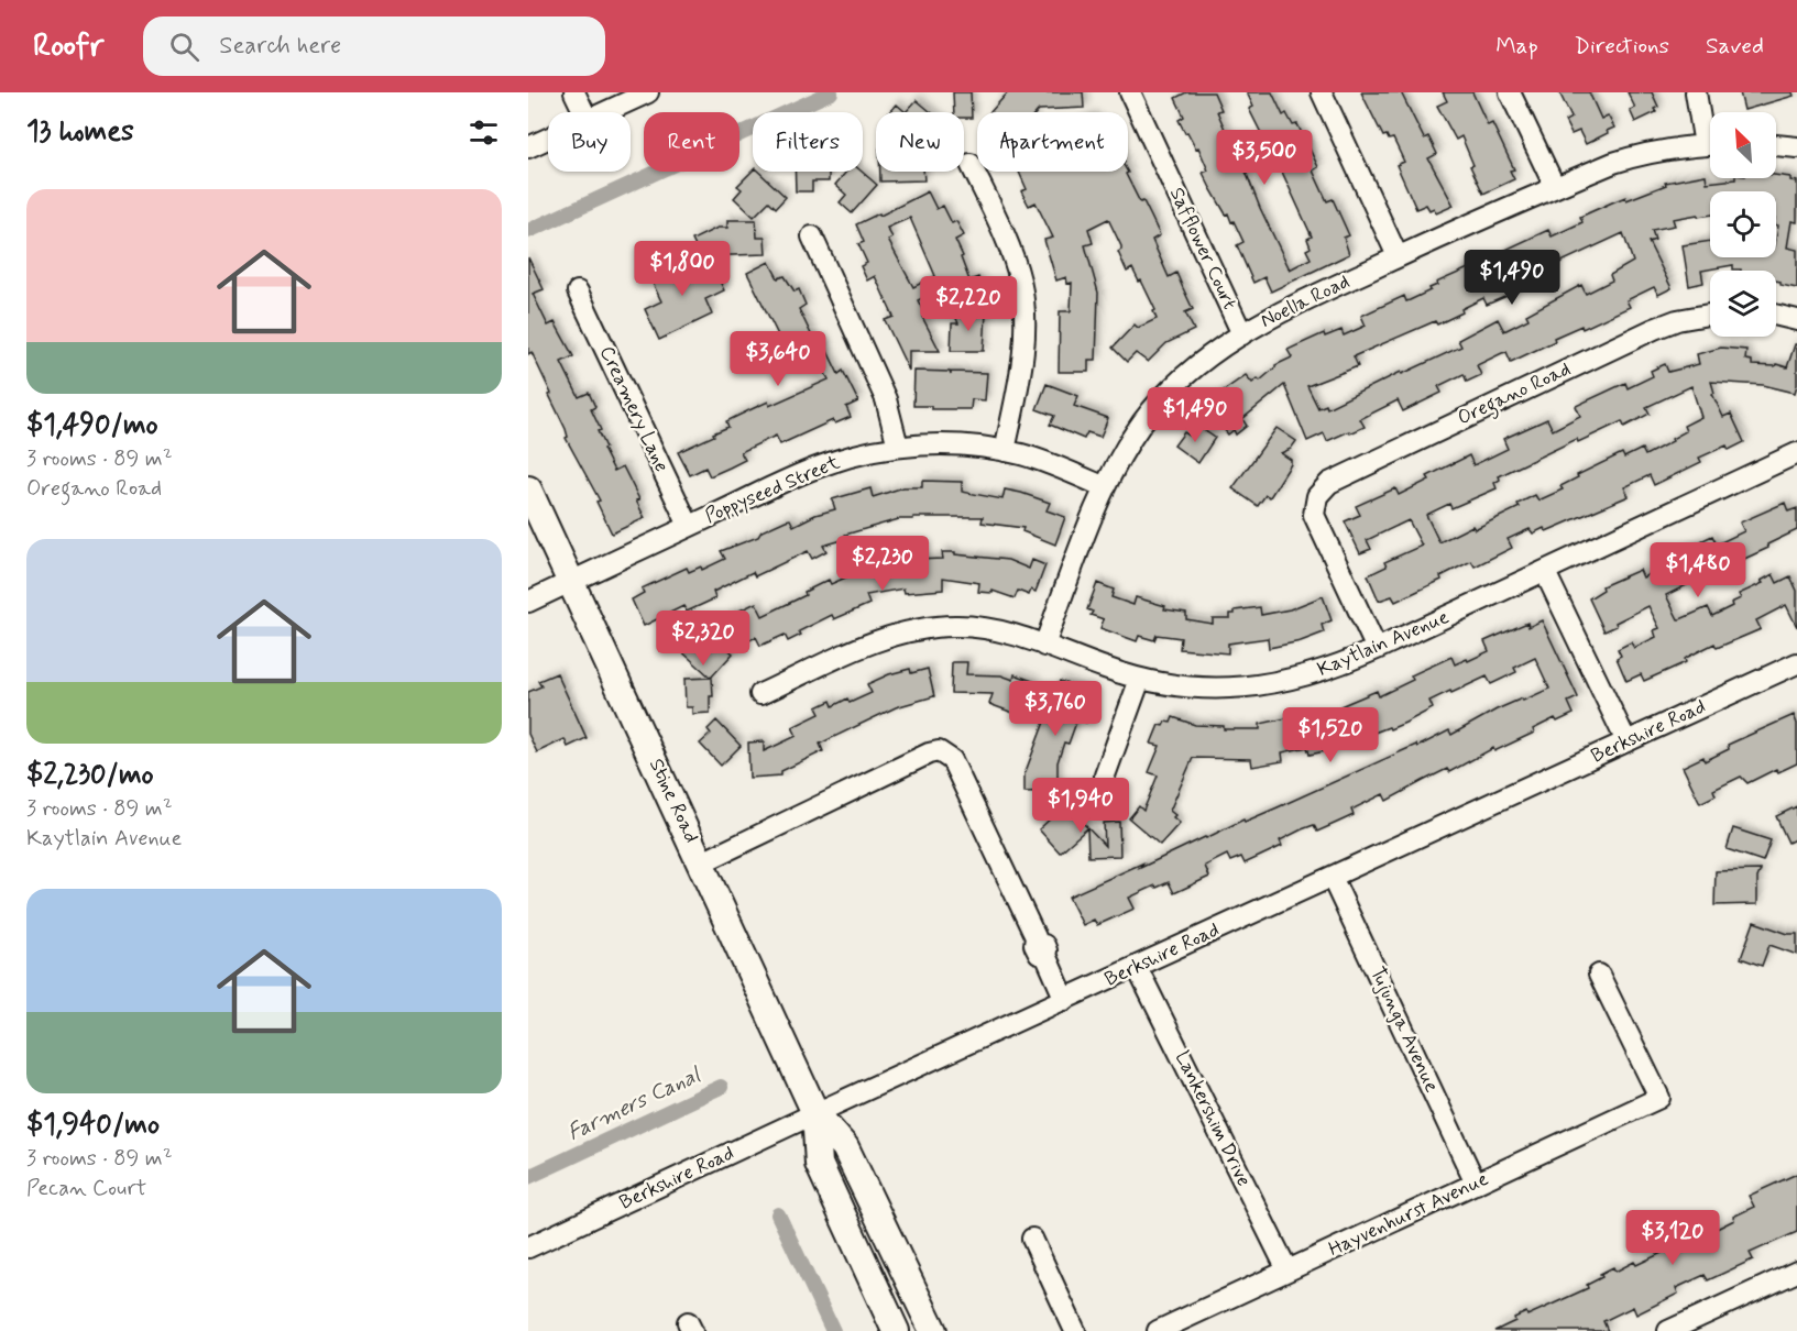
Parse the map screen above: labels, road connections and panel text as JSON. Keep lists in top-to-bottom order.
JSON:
{
  "streets": {
    "main road": ["Stine Road"],
    "street": [
      "Safflower Court",
      "Noella Road",
      "Oregano Road",
      "Creamery Lane",
      "Poppyseed Street",
      "Kaytlain Avenue",
      "Berkshire Road",
      "Tujunga Avenue",
      "Lankershim Drive",
      "Hayvenhurst Avenue"
    ]
  },
  "crossings": [
    ["Safflower Court", "Noella Road"],
    ["Noella Road", "Poppyseed Street"],
    ["Noella Road", "Kaytlain Avenue"],
    ["Oregano Road", "Kaytlain Avenue"],
    ["Creamery Lane", "Poppyseed Street"],
    ["Poppyseed Street", "Stine Road"],
    ["Berkshire Road", "Stine Road"],
    ["Berkshire Road", "Tujunga Avenue"],
    ["Berkshire Road", "Lankershim Drive"],
    ["Tujunga Avenue", "Hayvenhurst Avenue"],
    ["Lankershim Drive", "Hayvenhurst Avenue"]
  ],
  "water": ["Farmers Canal"],
  "north": "top left",
  "page": {
    "header": "Roofr",
    "search": "Search here",
    "nav": ["Map", "Directions", "Saved"],
    "heading": "13 homes",
    "chip": [
      "Buy",
      "Rent",
      "Filters",
      "New",
      "Apartment"
    ],
    "price": [
      "$3,500",
      "$1,800",
      "$1,490",
      "$2,220",
      "$3,640",
      "$1,490",
      "$2,230",
      "$1,480",
      "$2,320",
      "$3,760",
      "$1,520",
      "$1,940",
      "$3,120"
    ],
    "list": [
      {
        "name": "$1,490/mo",
        "note": "3 rooms · 89 m² · Oregano Road"
      },
      {
        "name": "$2,230/mo",
        "note": "3 rooms · 89 m² · Kaytlain Avenue"
      },
      {
        "name": "$1,940/mo",
        "note": "3 rooms · 89 m² · Pecan Court"
      }
    ]
  }
}
